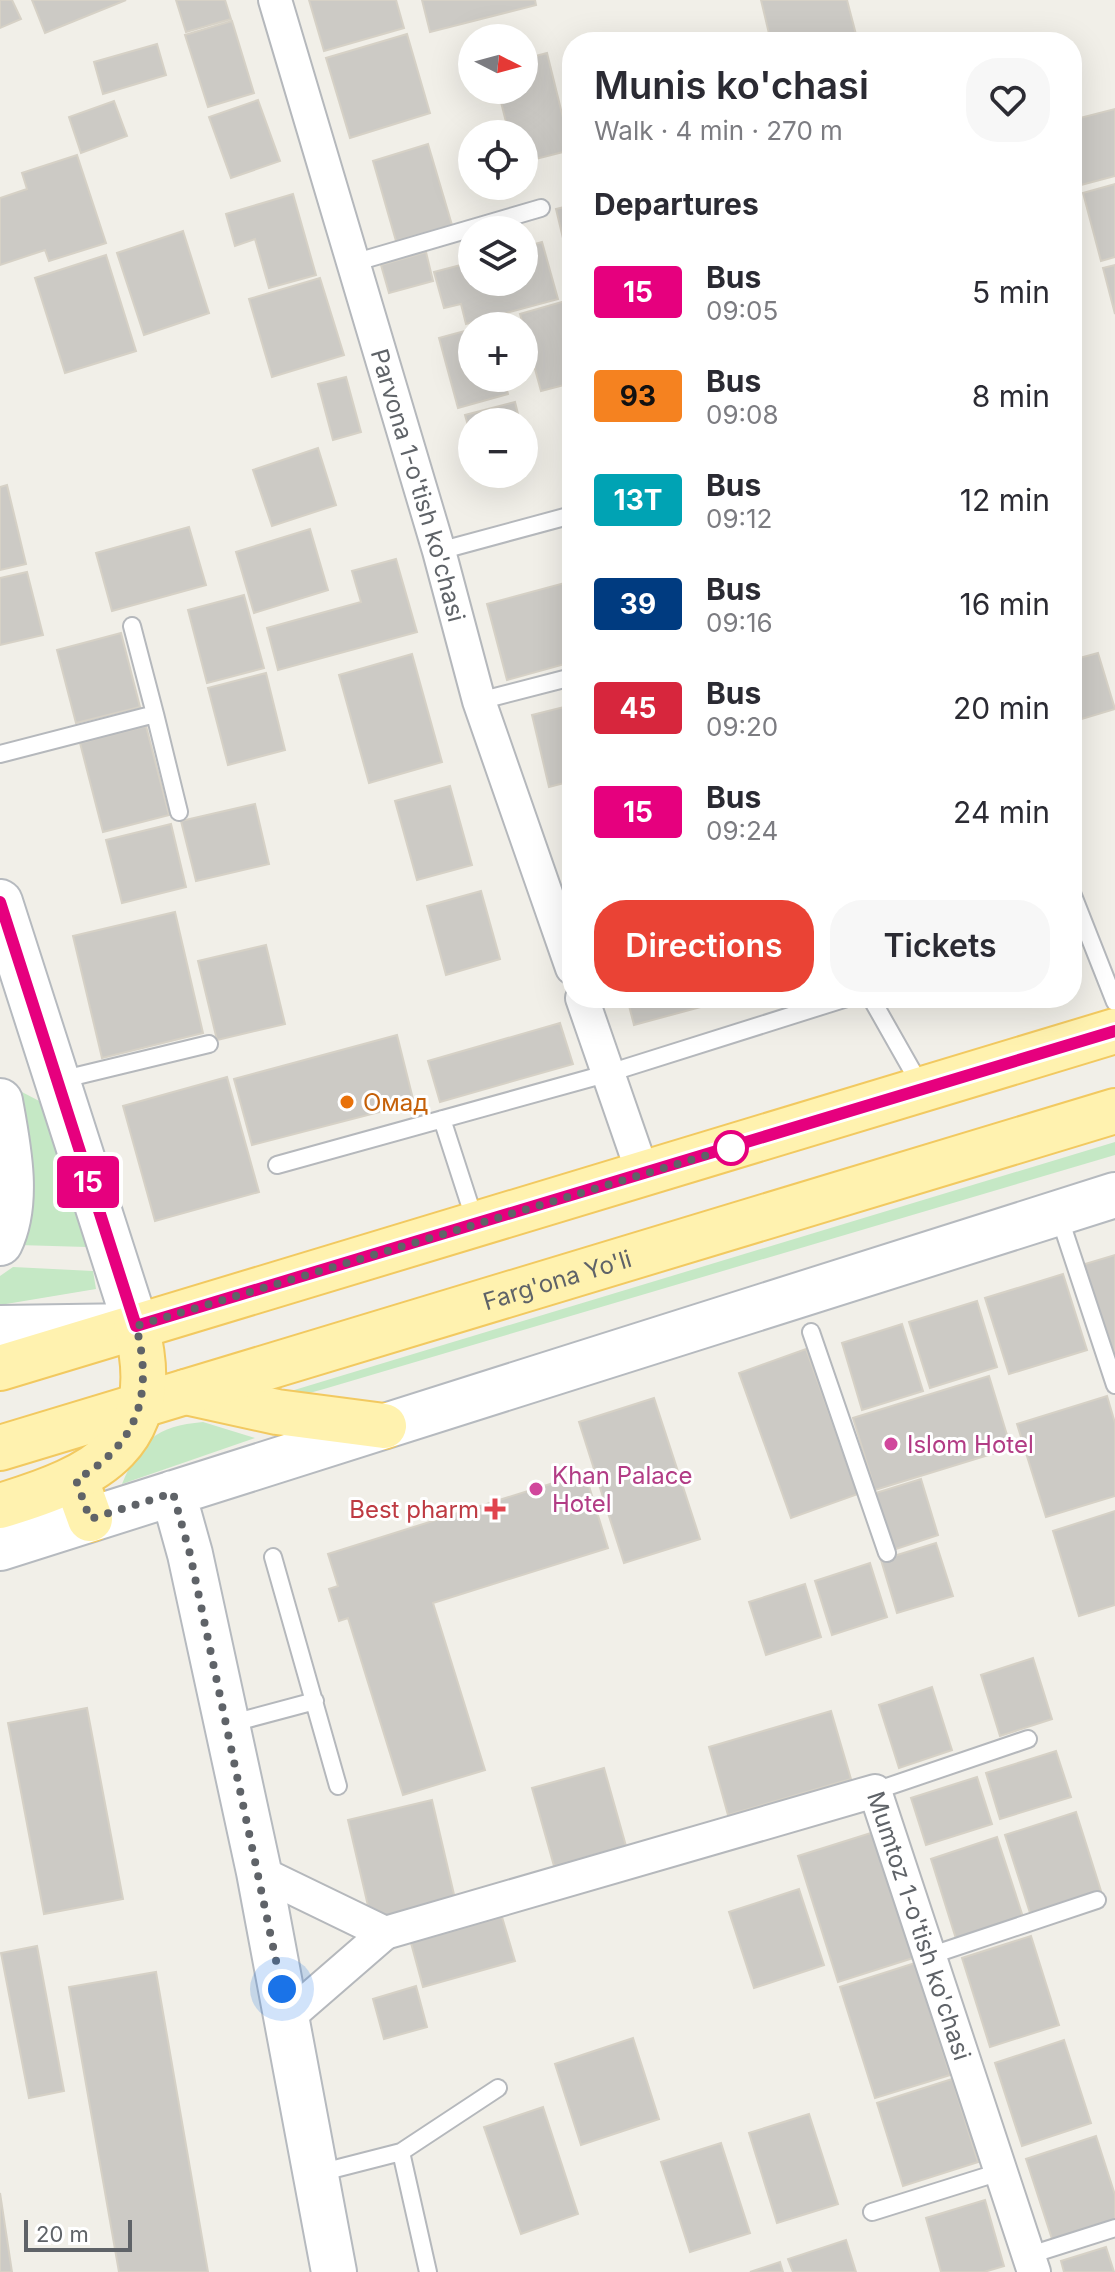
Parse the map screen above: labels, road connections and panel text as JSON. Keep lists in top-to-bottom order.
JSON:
{
  "streets": {
    "main road": ["Farg'ona Yo'li"],
    "street": ["Parvona 1-o'tish ko'chasi", "Mumtoz 1-o'tish ko'chasi"]
  },
  "places": {
    "other": ["Омад", "Islom Hotel", "Khan Palace Hotel"],
    "health": ["Best pharm"]
  },
  "lines": ["bus line 15"],
  "scale_bar": "20 m",
  "north": "right",
  "page": {
    "on_map": "15",
    "map_buttons": ["+", "−"],
    "heading": [
      ["Munis ko'chasi", "Walk · 4 min · 270 m"],
      "Departures"
    ],
    "list": [
      {
        "mark": "15",
        "name": "Bus",
        "note": "09:05",
        "value": "5 min"
      },
      {
        "mark": "93",
        "name": "Bus",
        "note": "09:08",
        "value": "8 min"
      },
      {
        "mark": "13Т",
        "name": "Bus",
        "note": "09:12",
        "value": "12 min"
      },
      {
        "mark": "39",
        "name": "Bus",
        "note": "09:16",
        "value": "16 min"
      },
      {
        "mark": "45",
        "name": "Bus",
        "note": "09:20",
        "value": "20 min"
      },
      {
        "mark": "15",
        "name": "Bus",
        "note": "09:24",
        "value": "24 min"
      }
    ],
    "buttons": ["Directions", "Tickets"],
    "scale": "20 m"
  }
}
